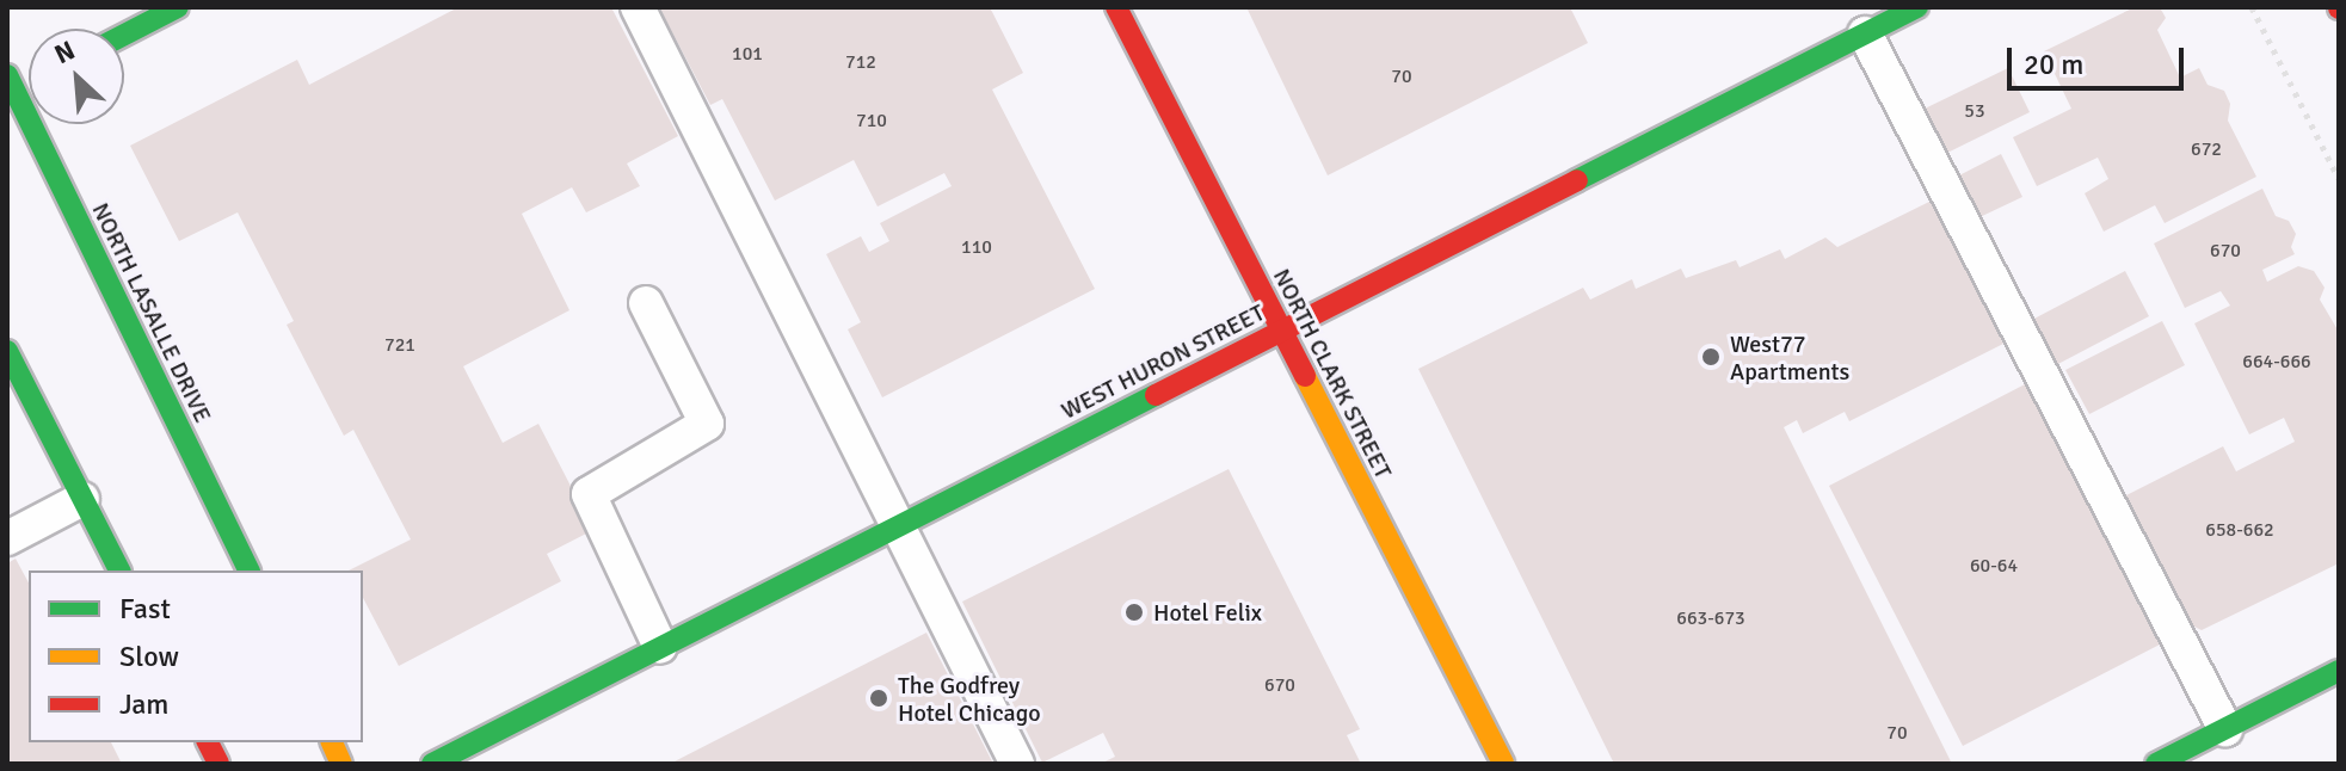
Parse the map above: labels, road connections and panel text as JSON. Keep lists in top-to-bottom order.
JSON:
{
  "streets": {
    "street": ["NORTH LASALLE DRIVE", "WEST HURON STREET", "NORTH CLARK STREET"]
  },
  "crossings": [
    ["WEST HURON STREET", "NORTH CLARK STREET"]
  ],
  "places": ["West77 Apartments", "Hotel Felix", "The Godfrey Hotel Chicago"],
  "house_numbers": [
    "101",
    "712",
    "70",
    "53",
    "710",
    "672",
    "110",
    "670",
    "721",
    "664-666",
    "658-662",
    "60-64",
    "663-673",
    "670",
    "70"
  ],
  "legend": ["Fast", "Slow", "Jam"],
  "scale_bar": "20 m",
  "north": "top left"
}
